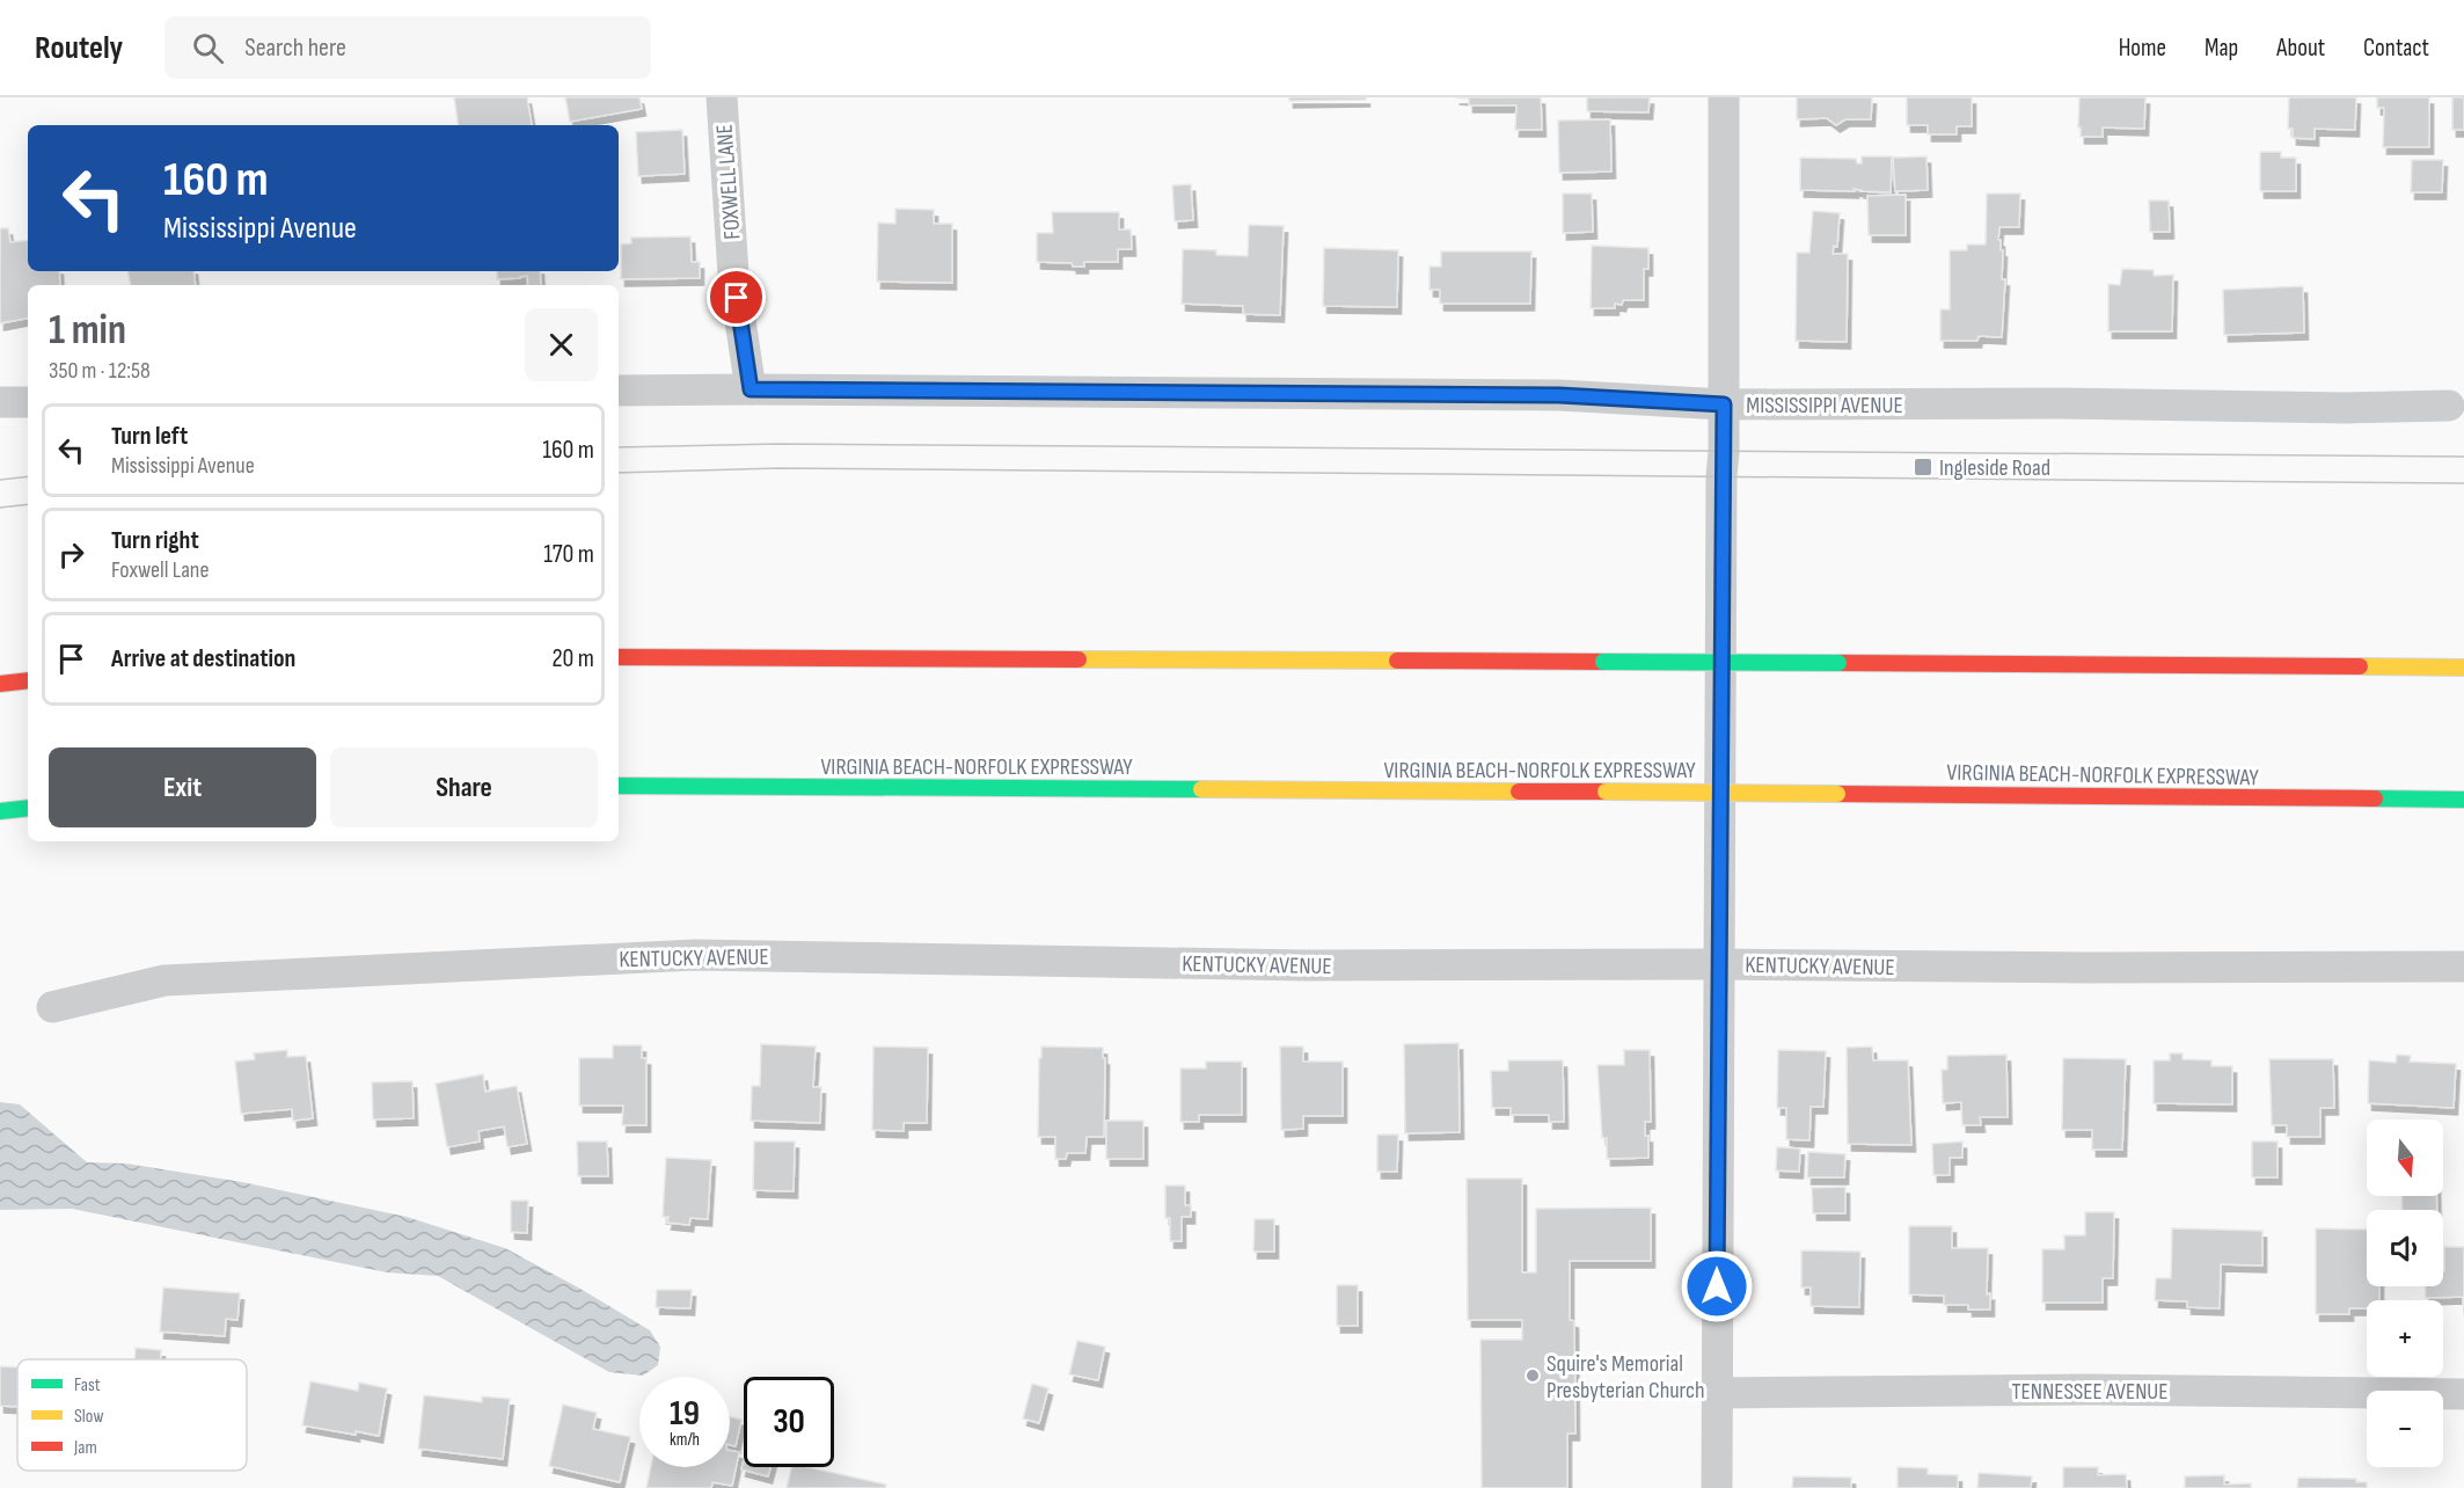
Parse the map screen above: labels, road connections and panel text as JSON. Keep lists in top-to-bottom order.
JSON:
{
  "streets": {
    "highway": ["VIRGINIA BEACH-NORFOLK EXPRESSWAY"],
    "street": [
      "FOXWELL LANE",
      "MISSISSIPPI AVENUE",
      "KENTUCKY AVENUE",
      "TENNESSEE AVENUE"
    ]
  },
  "crossings": [
    ["FOXWELL LANE", "MISSISSIPPI AVENUE"]
  ],
  "places": {
    "transit": ["Ingleside Road"],
    "other": ["Squire's Memorial Presbyterian Church"]
  },
  "legend": ["Fast", "Slow", "Jam"],
  "north": "bottom",
  "page": {
    "header": "Routely",
    "search": "Search here",
    "nav": [
      "Home",
      "Map",
      "About",
      "Contact"
    ],
    "turn": ["160 m", "Mississippi Avenue"],
    "heading": ["1 min", "350 m · 12:58"],
    "list": [
      {
        "name": "Turn left",
        "note": "Mississippi Avenue",
        "value": "160 m"
      },
      {
        "name": "Turn right",
        "note": "Foxwell Lane",
        "value": "170 m"
      },
      {
        "name": "Arrive at destination",
        "value": "20 m"
      }
    ],
    "buttons": ["Exit", "Share"],
    "map_buttons": ["+", "−"],
    "speed": "19 km/h",
    "limit": "30"
  }
}
